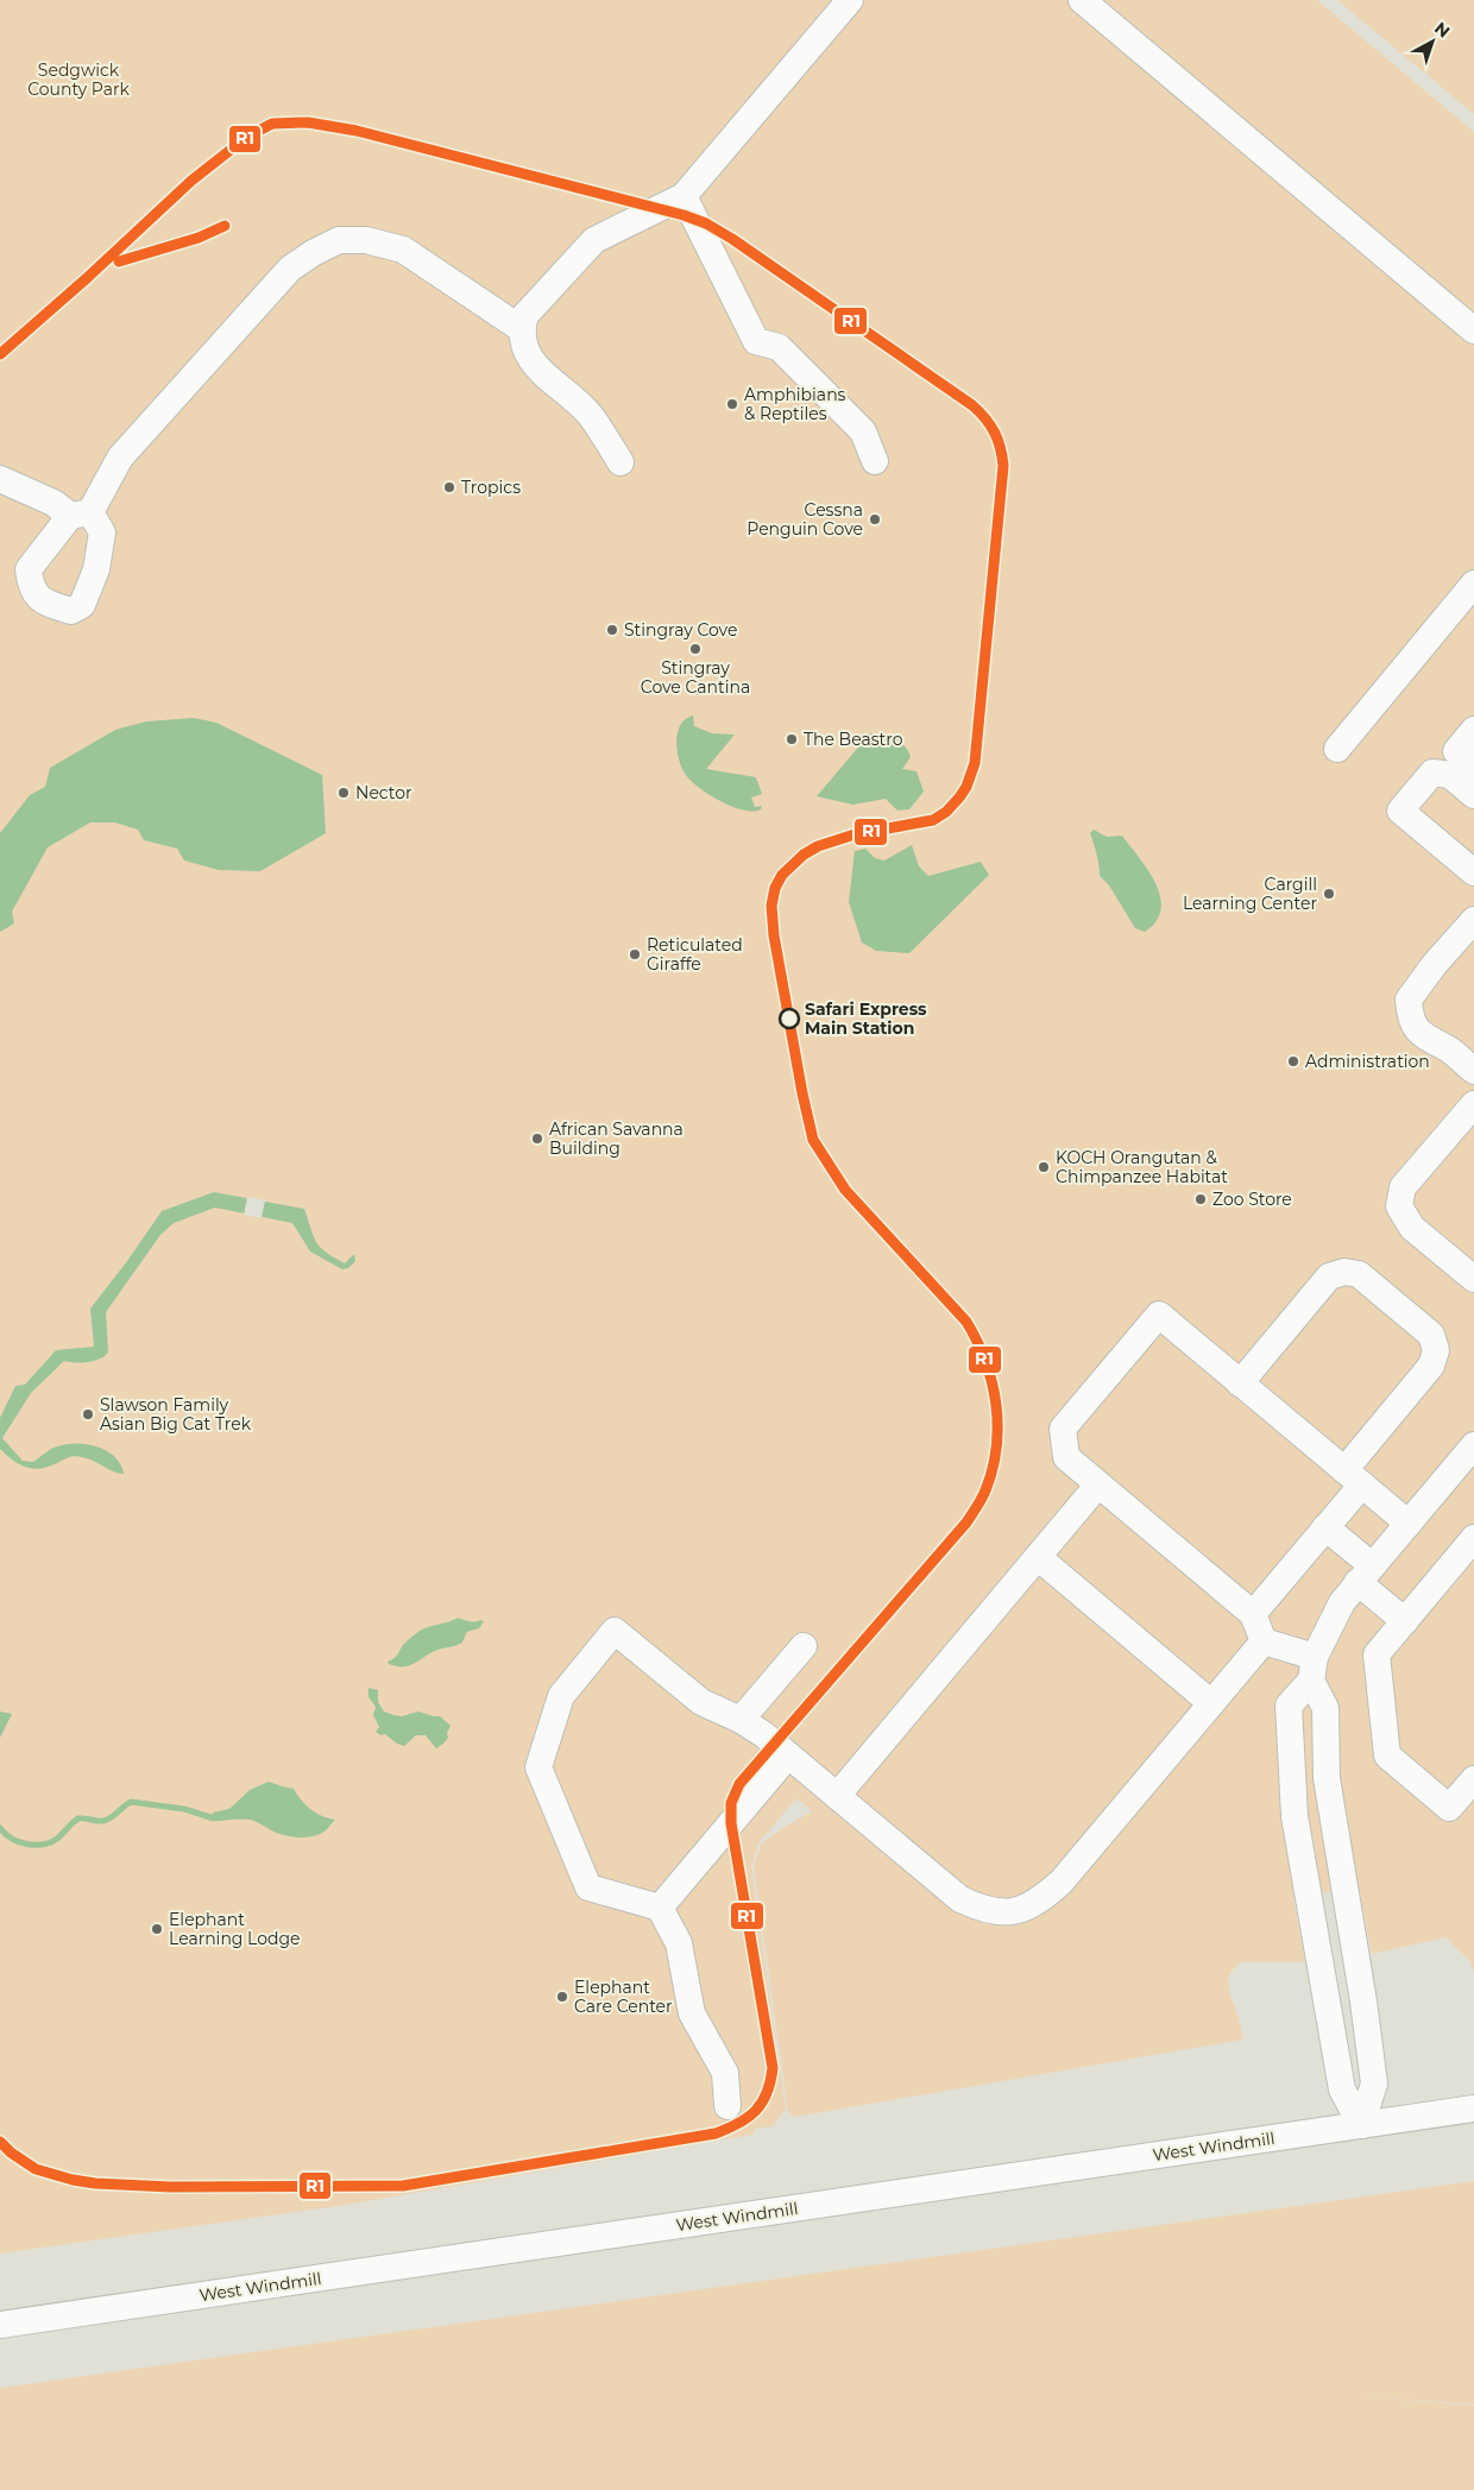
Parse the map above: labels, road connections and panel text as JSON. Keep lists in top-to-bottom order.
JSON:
{
  "streets": {
    "street": ["West Windmill"]
  },
  "parks": ["Sedgwick County Park"],
  "places": [
    "Amphibians & Reptiles",
    "Tropics",
    "Cessna Penguin Cove",
    "Stingray Cove",
    "Stingray Cove Cantina",
    "The Beastro",
    "Nector",
    "Cargill Learning Center",
    "Reticulated Giraffe",
    "Safari Express Main Station",
    "Administration",
    "African Savanna Building",
    "KOCH Orangutan & Chimpanzee Habitat",
    "Zoo Store",
    "Slawson Family Asian Big Cat Trek",
    "Elephant Learning Lodge",
    "Elephant Care Center"
  ],
  "lines": ["transit line R1"],
  "north": "top right"
}
